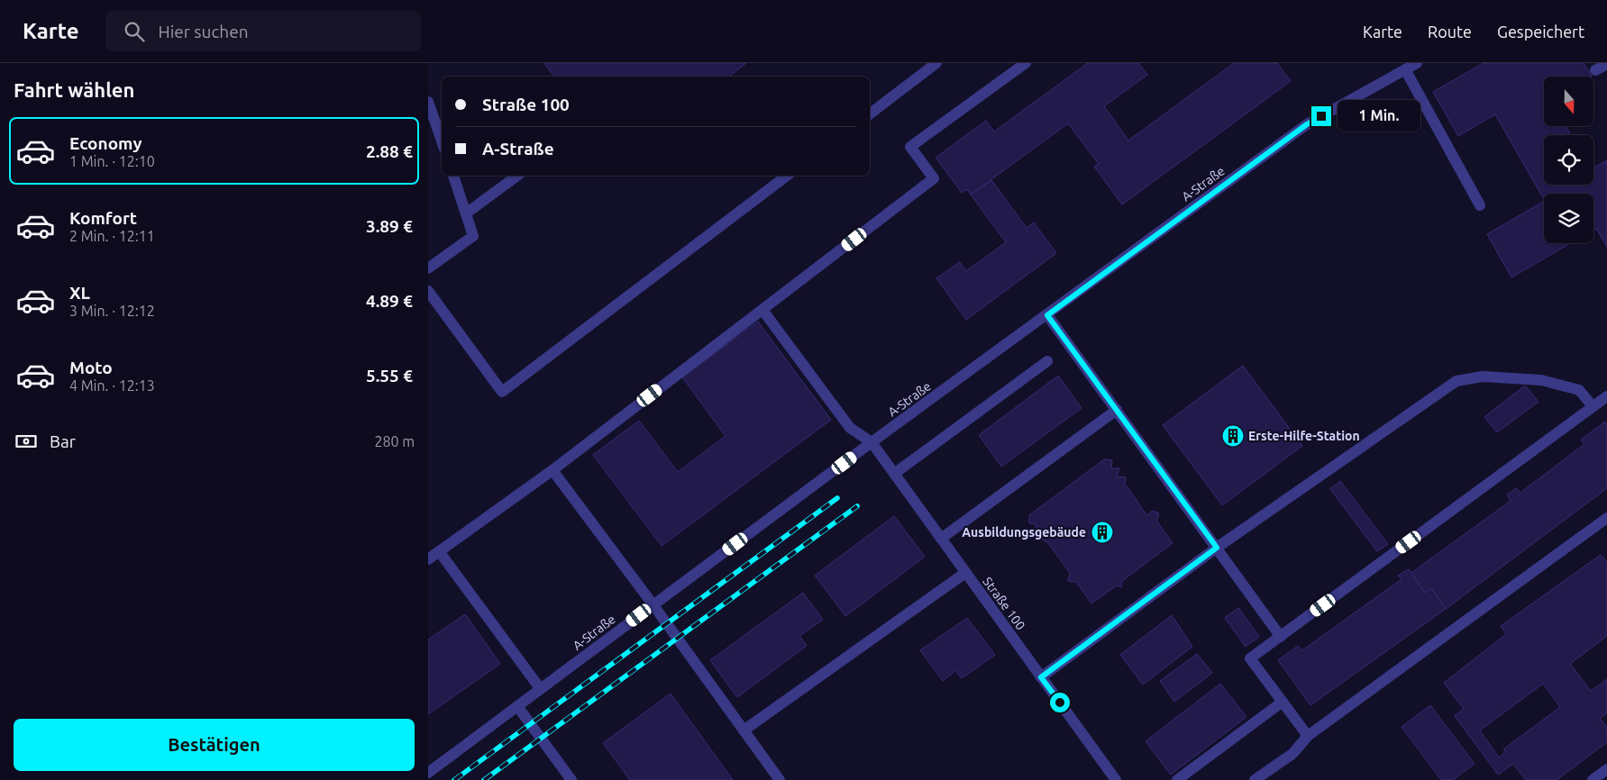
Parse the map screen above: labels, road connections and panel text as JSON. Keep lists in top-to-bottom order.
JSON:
{
  "streets": {
    "lane": ["A-Straße", "Straße 100"]
  },
  "crossings": [
    ["A-Straße", "Straße 100"]
  ],
  "places": {
    "building": ["Erste-Hilfe-Station", "Ausbildungsgebäude"]
  },
  "north": "bottom",
  "page": {
    "header": "Karte",
    "search": "Hier suchen",
    "nav": ["Karte", "Route", "Gespeichert"],
    "heading": "Fahrt wählen",
    "banner": ["Straße 100", "A-Straße"],
    "bubble": "1 Min.",
    "list": [
      {
        "name": "Economy",
        "note": "1 Min. · 12:10",
        "value": "2.88 €"
      },
      {
        "name": "Komfort",
        "note": "2 Min. · 12:11",
        "value": "3.89 €"
      },
      {
        "name": "XL",
        "note": "3 Min. · 12:12",
        "value": "4.89 €"
      },
      {
        "name": "Moto",
        "note": "4 Min. · 12:13",
        "value": "5.55 €"
      }
    ],
    "pay": ["Bar", "280 m"],
    "buttons": "Bestätigen"
  }
}
